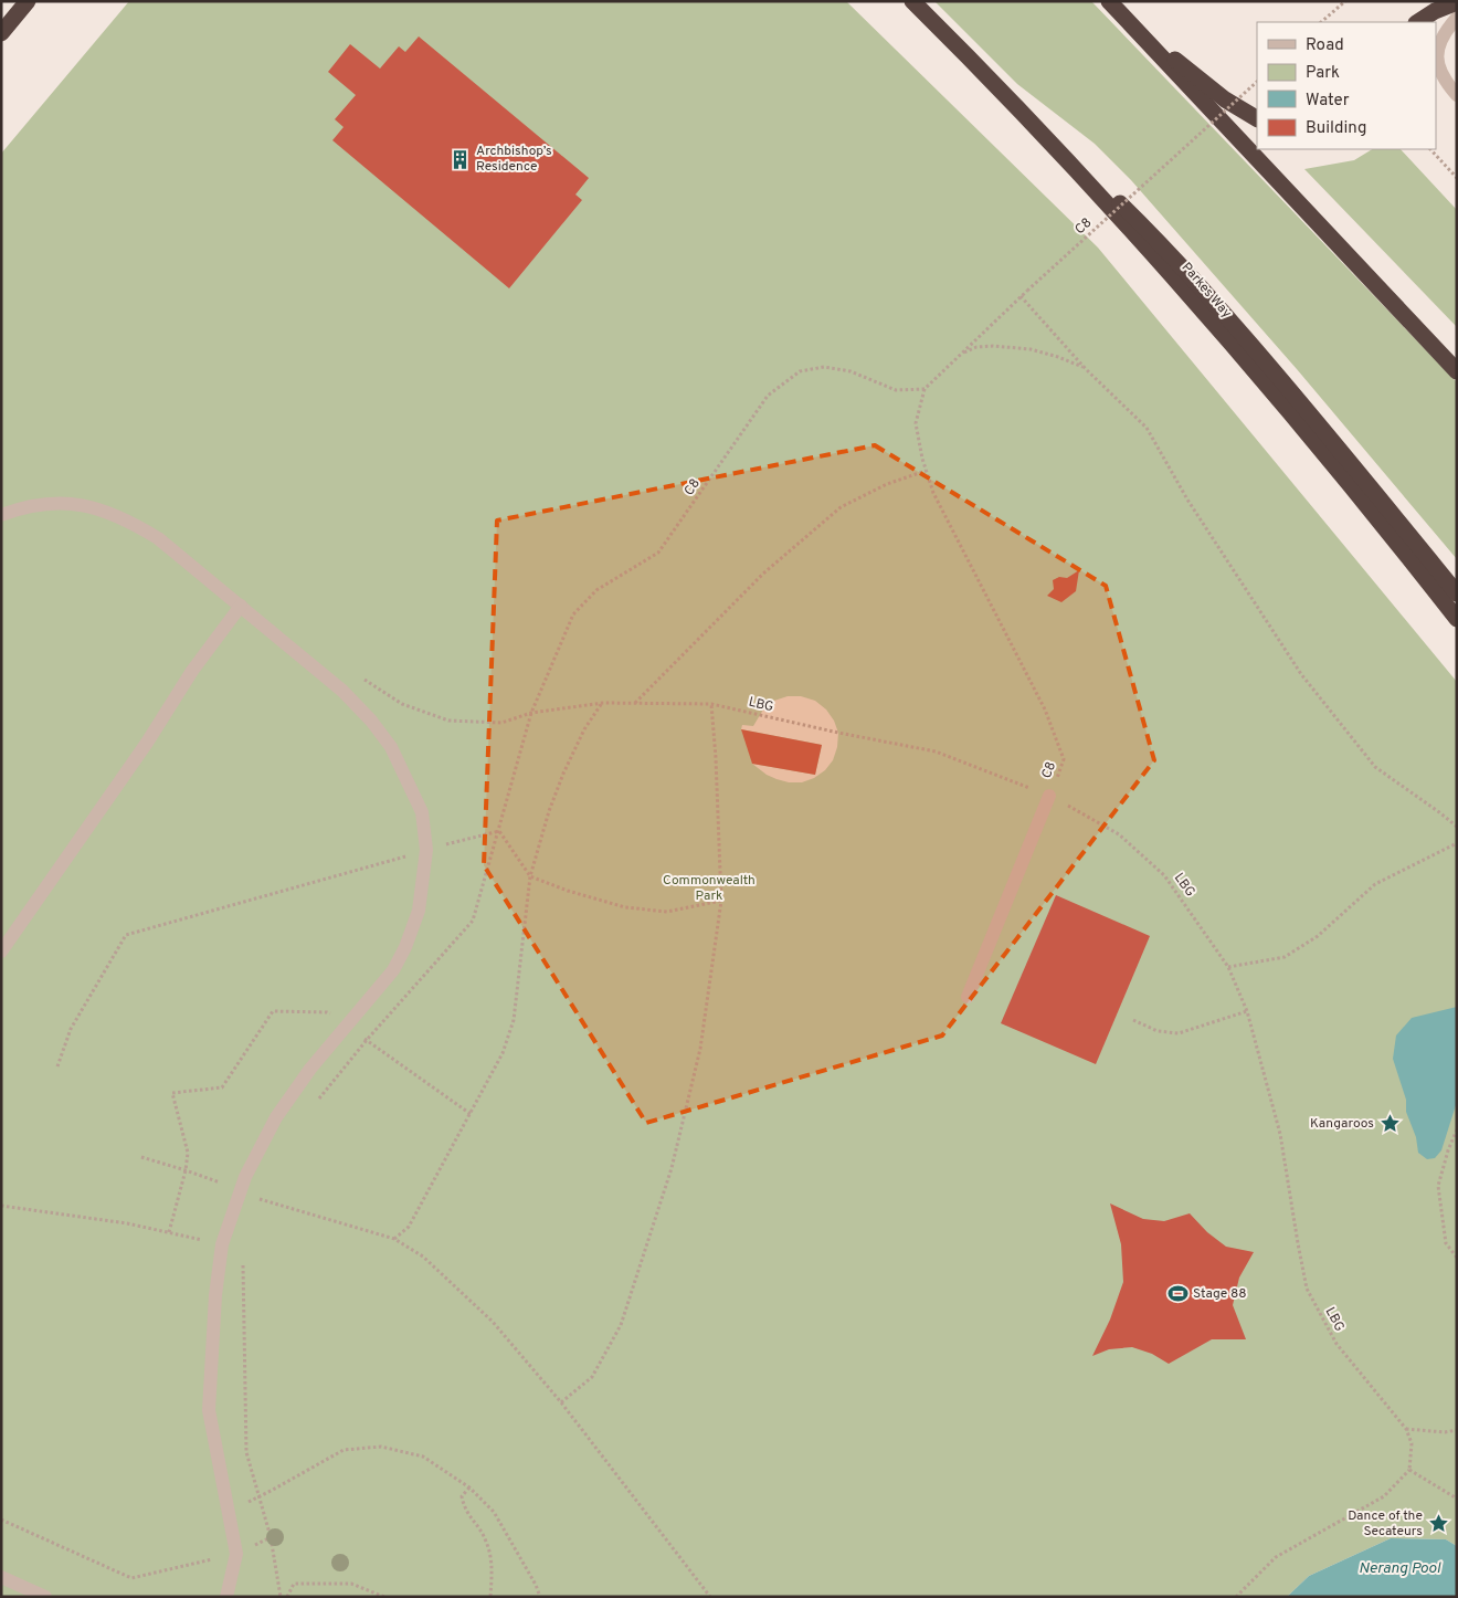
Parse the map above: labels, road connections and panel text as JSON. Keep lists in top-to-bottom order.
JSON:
{
  "streets": {
    "highway": ["Parkes Way"],
    "path": ["C8", "LBG"]
  },
  "crossings": [
    ["C8", "LBG"]
  ],
  "water": ["Nerang Pool"],
  "parks": ["Commonwealth Park"],
  "places": {
    "building": ["Archbishop’s Residence"],
    "place": ["Kangaroos", "Dance of the Secateurs"],
    "sports": ["Stage 88"]
  },
  "legend": [
    "Road",
    "Park",
    "Water",
    "Building"
  ]
}
